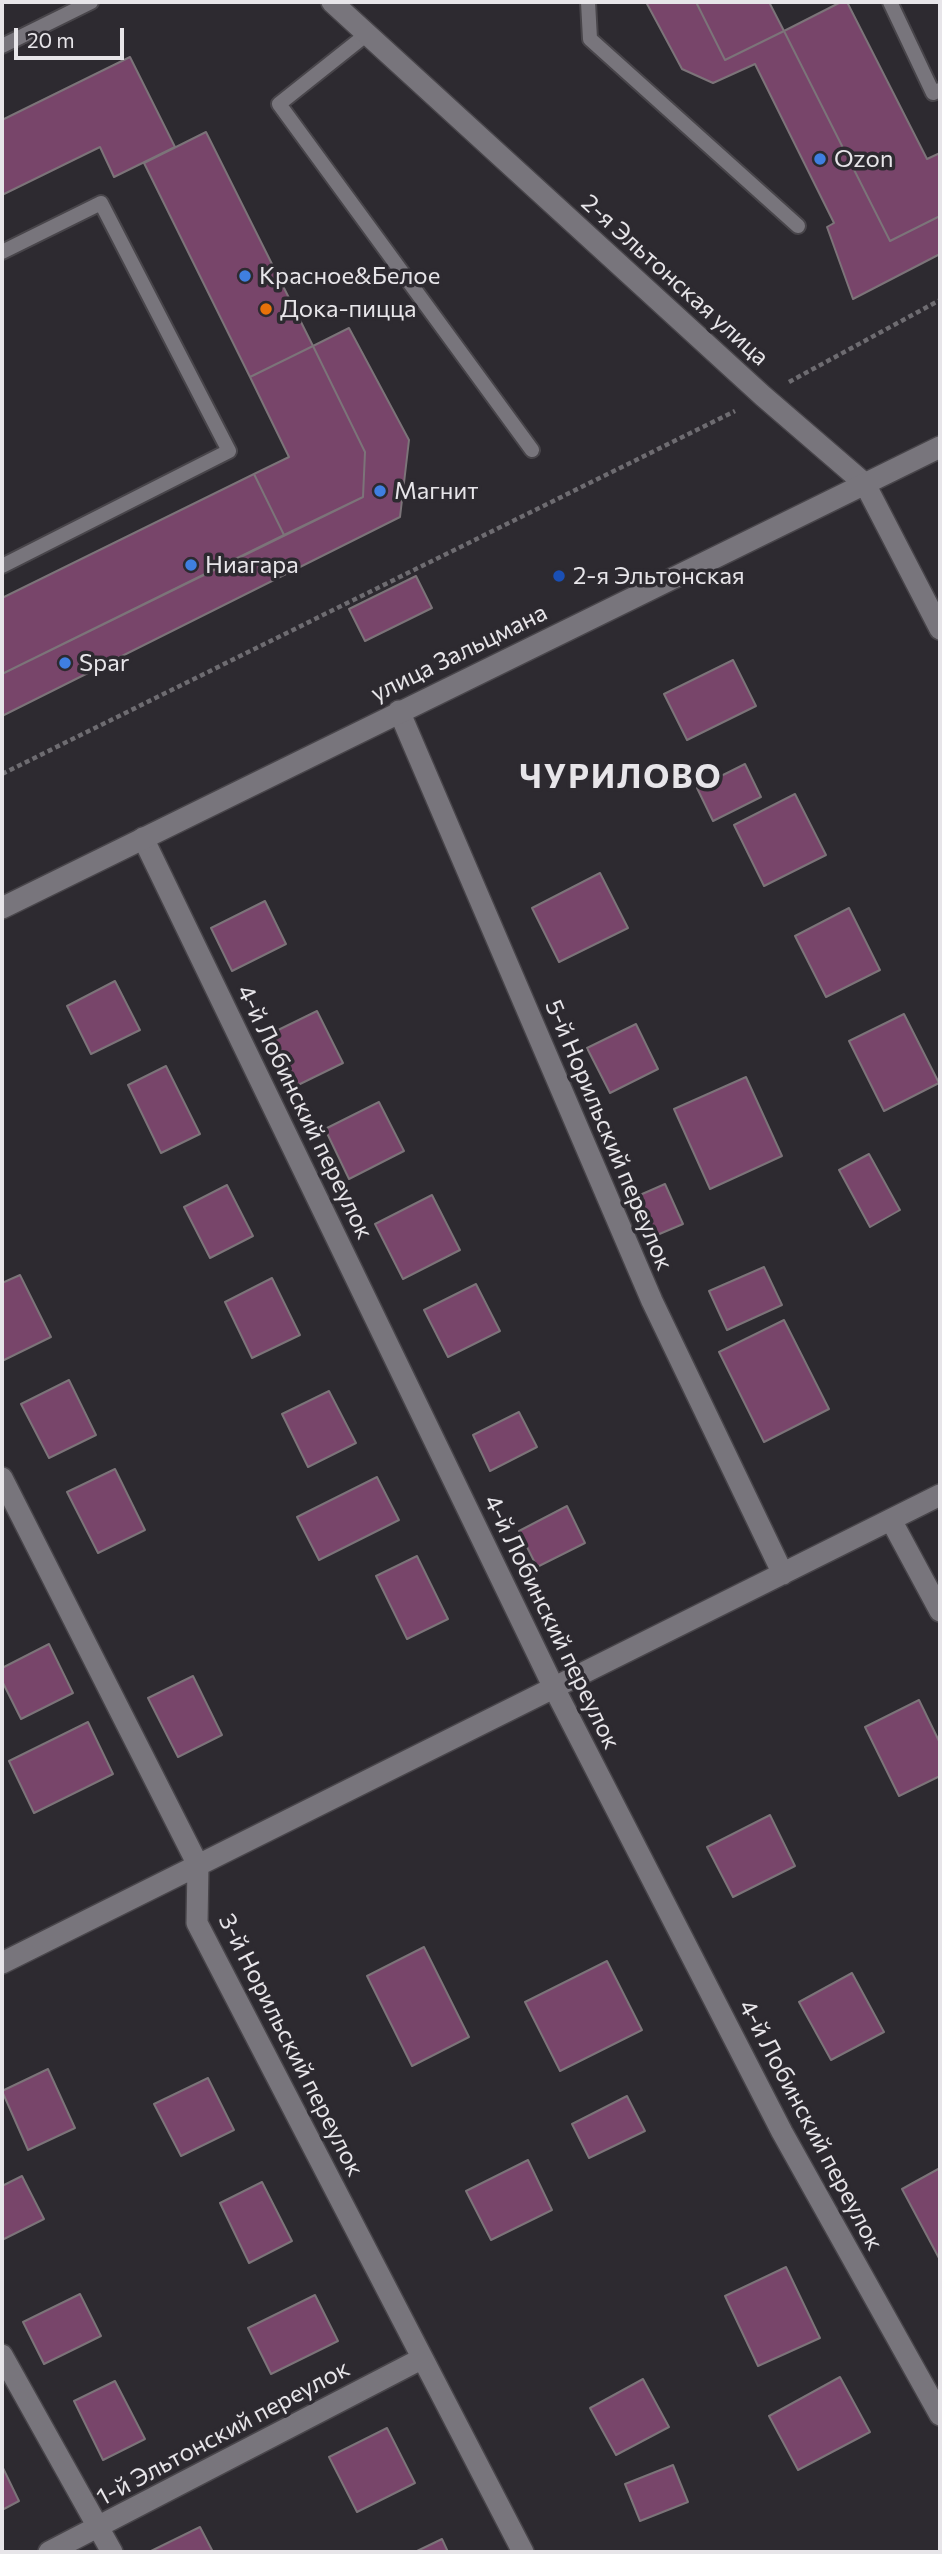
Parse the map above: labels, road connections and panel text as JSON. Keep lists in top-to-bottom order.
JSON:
{
  "streets": {
    "street": [
      "2-я Эльтонская улица",
      "улица Зальцмана",
      "4-й Лобинский переулок",
      "5-й Норильский переулок",
      "3-й Норильский переулок",
      "1-й Эльтонский переулок"
    ]
  },
  "crossings": [
    ["2-я Эльтонская улица", "улица Зальцмана"],
    ["улица Зальцмана", "4-й Лобинский переулок"],
    ["улица Зальцмана", "5-й Норильский переулок"],
    ["3-й Норильский переулок", "1-й Эльтонский переулок"]
  ],
  "districts": ["ЧУРИЛОВО"],
  "places": [
    "Ozon",
    "Красное&Белое",
    "Дока-пицца",
    "Магнит",
    "Ниагара",
    "2-я Эльтонская",
    "Spar"
  ],
  "scale_bar": "20 m"
}
